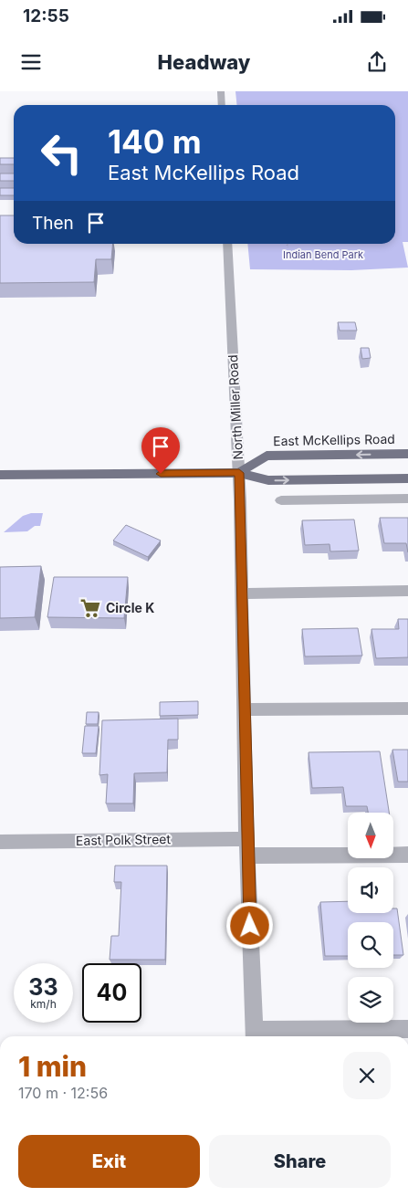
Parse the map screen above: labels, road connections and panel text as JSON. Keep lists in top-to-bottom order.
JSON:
{
  "streets": {
    "main road": ["East McKellips Road"],
    "street": ["North Miller Road", "East Polk Street"]
  },
  "crossings": [
    ["North Miller Road", "East McKellips Road"],
    ["North Miller Road", "East Polk Street"]
  ],
  "parks": ["Indian Bend Park"],
  "places": {
    "supermarket": ["Circle K"]
  },
  "north": "bottom",
  "page": {
    "status": "12:55",
    "header": "Headway",
    "turn": ["140 m", "East McKellips Road"],
    "then": "Then",
    "speed": "33 km/h",
    "limit": "40",
    "heading": ["1 min", "170 m · 12:56"],
    "buttons": ["Exit", "Share"]
  }
}
